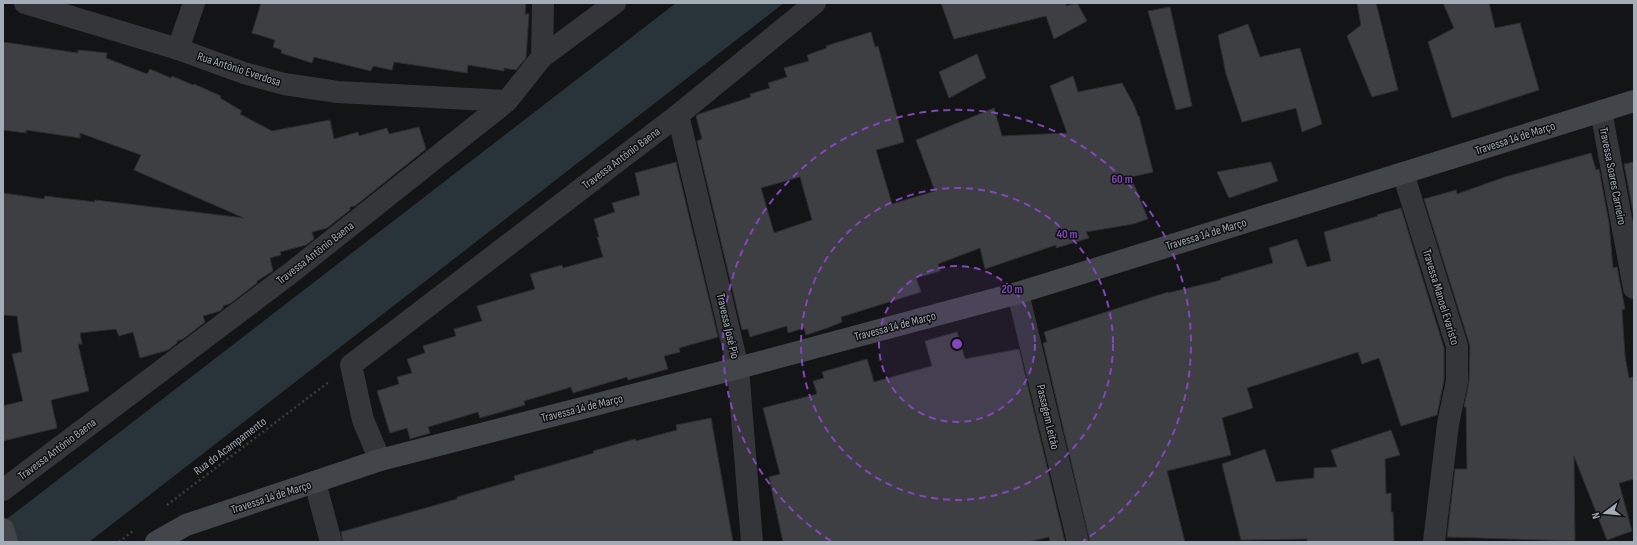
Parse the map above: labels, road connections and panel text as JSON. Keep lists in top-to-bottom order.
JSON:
{
  "streets": {
    "street": [
      "Rua Antônio Everdosa",
      "Travessa 14 de Março",
      "Travessa Antônio Baena",
      "Travessa Soares Carneiro",
      "Travessa Manoel Evaristo",
      "Travessa José Pio",
      "Passagem Leitão"
    ],
    "path": ["Rua do Acampamento"]
  },
  "crossings": [
    ["Rua Antônio Everdosa", "Travessa Antônio Baena"],
    ["Travessa 14 de Março", "Travessa Soares Carneiro"],
    ["Travessa 14 de Março", "Travessa Manoel Evaristo"],
    ["Travessa 14 de Março", "Travessa José Pio"],
    ["Travessa 14 de Março", "Passagem Leitão"],
    ["Travessa Antônio Baena", "Travessa José Pio"],
    ["Travessa Antônio Baena", "Rua do Acampamento"]
  ],
  "north": "left",
  "rings": ["60 m", "40 m", "20 m"]
}
